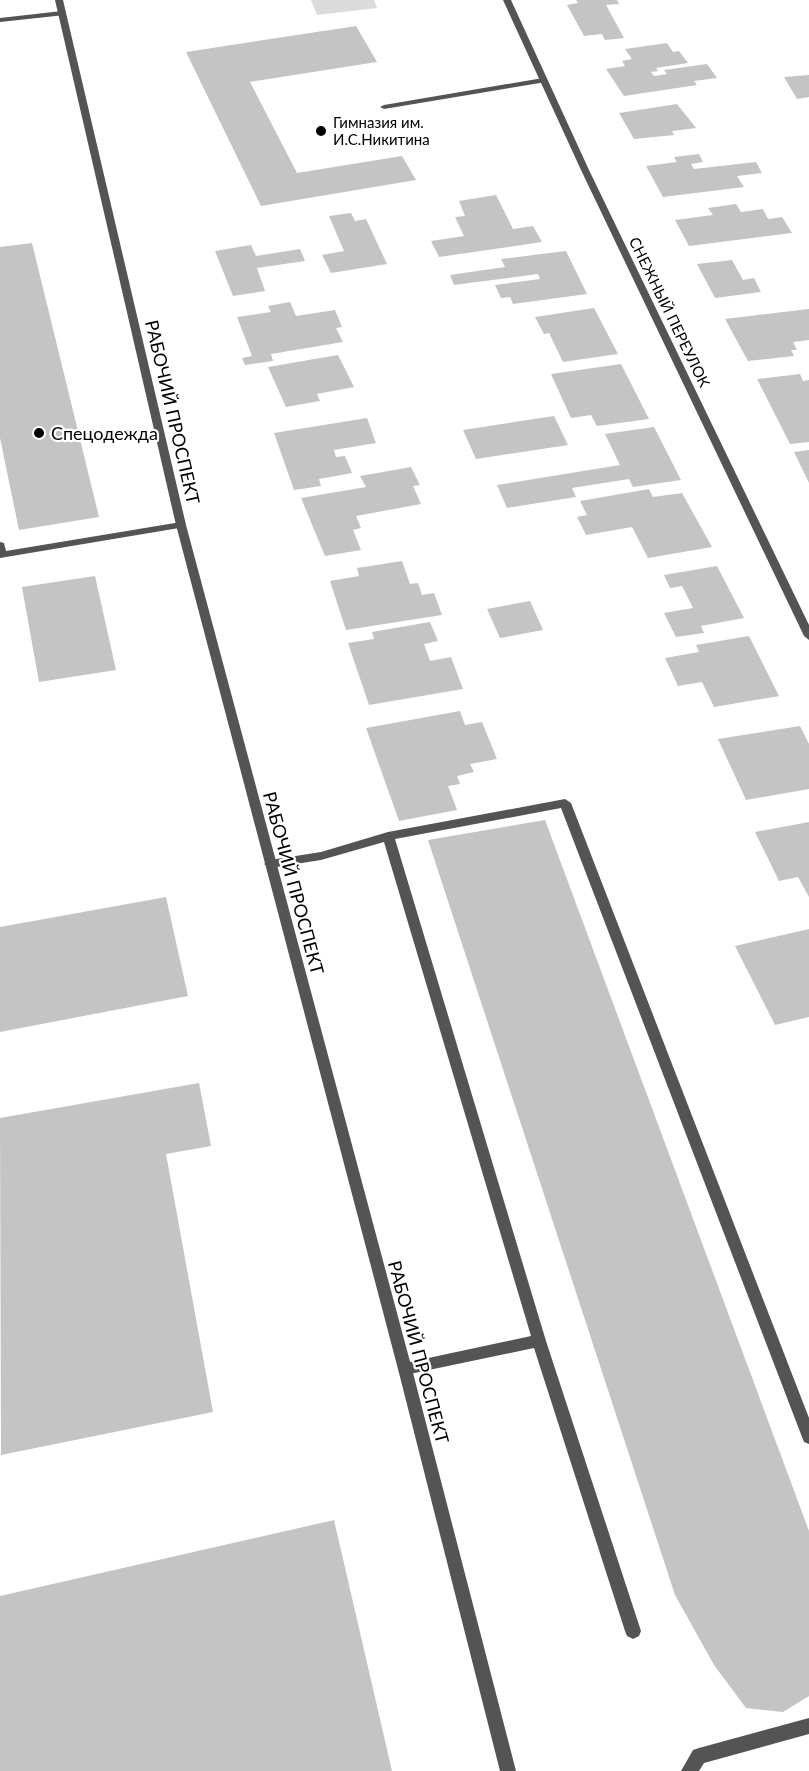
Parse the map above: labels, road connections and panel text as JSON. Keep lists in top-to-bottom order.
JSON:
{
  "streets": {
    "street": ["СНЕЖНЫЙ ПЕРЕУЛОК", "РАБОЧИЙ ПРОСПЕКТ"]
  },
  "places": ["Гимназия им. И.С.Никитина", "Спецодежда"]
}
